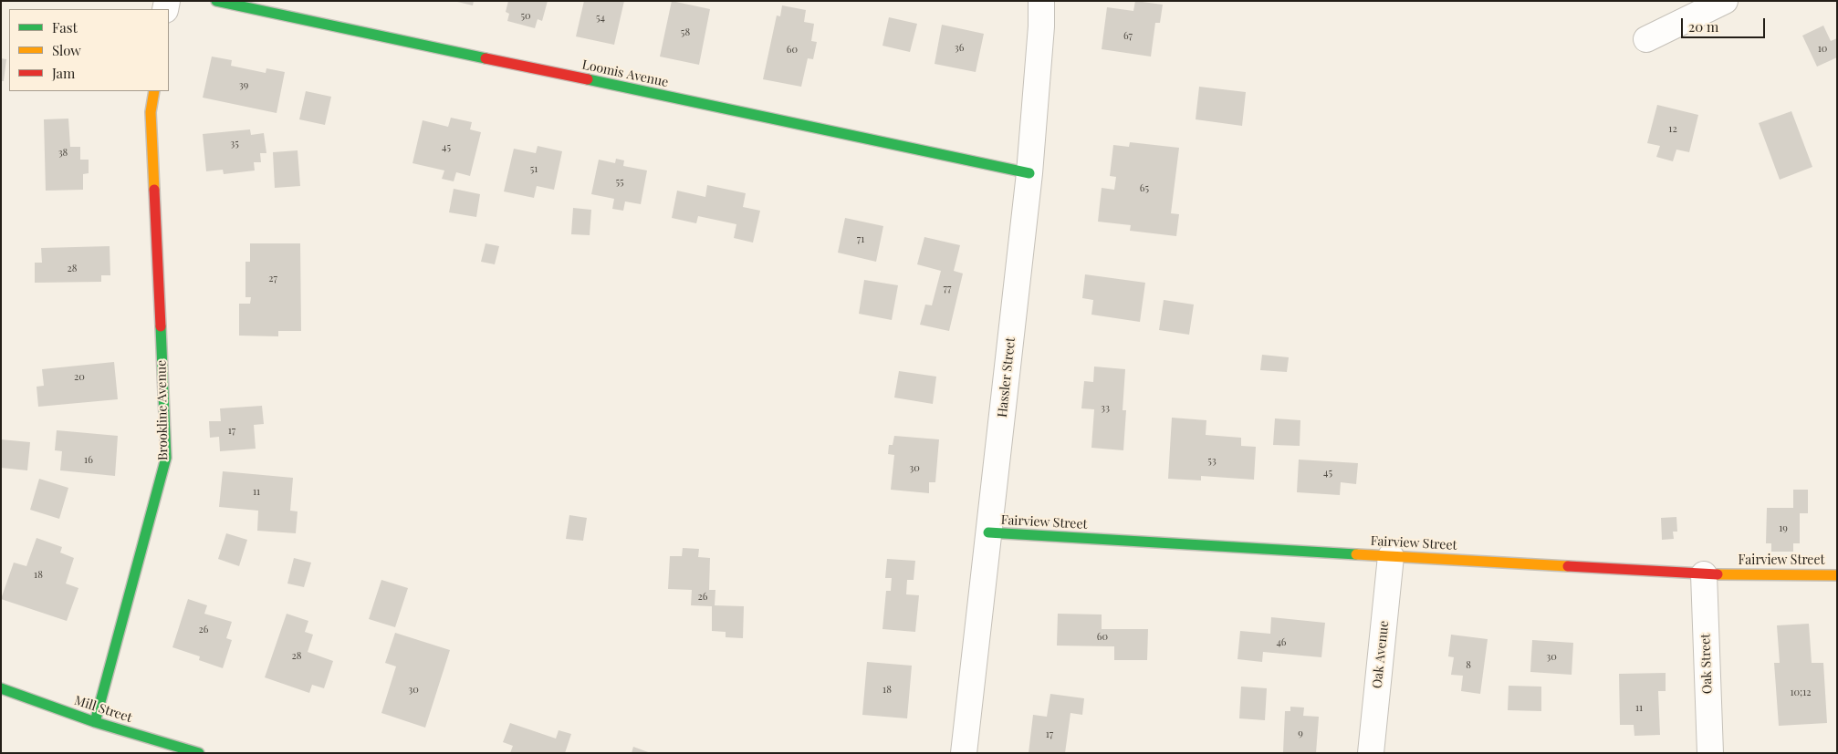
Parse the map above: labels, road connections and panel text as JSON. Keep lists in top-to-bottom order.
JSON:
{
  "streets": {
    "street": [
      "Loomis Avenue",
      "Hassler Street",
      "Brookline Avenue",
      "Fairview Street",
      "Oak Avenue",
      "Oak Street",
      "Mill Street"
    ]
  },
  "crossings": [
    ["Loomis Avenue", "Hassler Street"],
    ["Hassler Street", "Fairview Street"],
    ["Brookline Avenue", "Mill Street"],
    ["Fairview Street", "Oak Avenue"],
    ["Fairview Street", "Oak Street"]
  ],
  "house_numbers": [
    "50",
    "54",
    "58",
    "67",
    "36",
    "10",
    "60",
    "39",
    "12",
    "35",
    "45",
    "38",
    "51",
    "55",
    "65",
    "71",
    "28",
    "27",
    "77",
    "20",
    "33",
    "17",
    "16",
    "53",
    "30",
    "45",
    "11",
    "19",
    "18",
    "26",
    "26",
    "60",
    "46",
    "28",
    "30",
    "8",
    "30",
    "18",
    "10;12",
    "11",
    "9",
    "17"
  ],
  "legend": ["Fast", "Slow", "Jam"],
  "scale_bar": "20 m"
}
